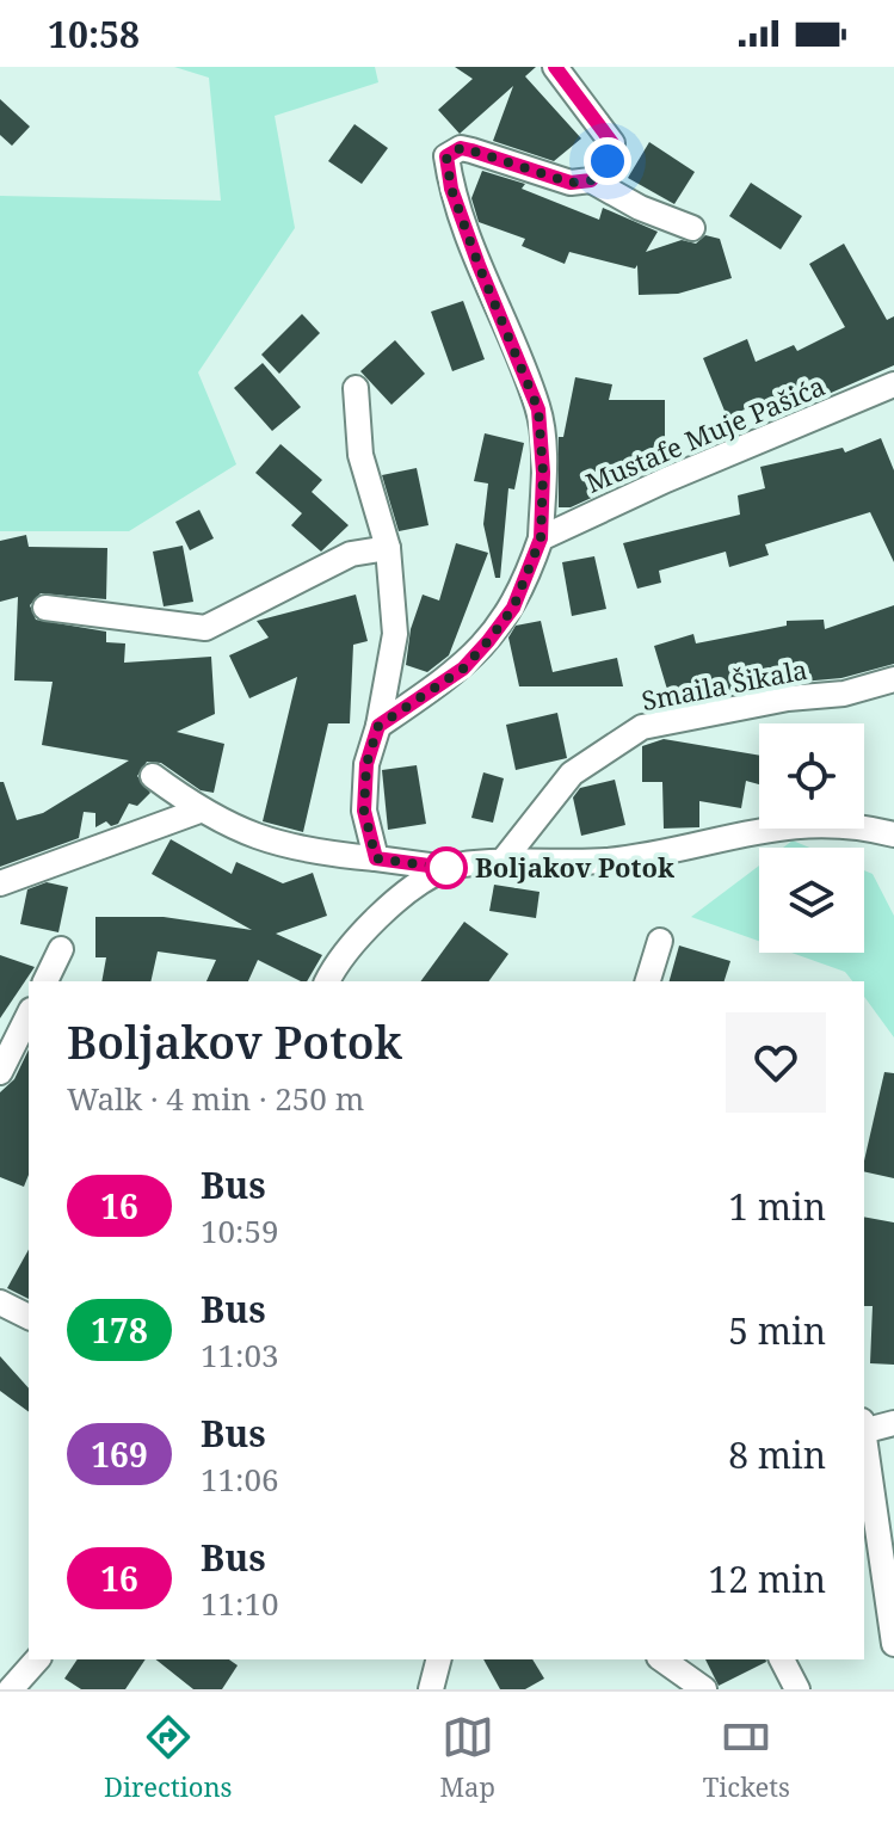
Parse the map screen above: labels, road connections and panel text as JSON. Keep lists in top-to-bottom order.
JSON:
{
  "streets": {
    "street": ["Mustafe Muje Pašića", "Smaila Šikala"]
  },
  "places": ["Boljakov Potok"],
  "lines": ["bus line 16"],
  "page": {
    "status": "10:58",
    "heading": ["Boljakov Potok", "Walk · 4 min · 250 m"],
    "list": [
      {
        "mark": "16",
        "name": "Bus",
        "note": "10:59",
        "value": "1 min"
      },
      {
        "mark": "178",
        "name": "Bus",
        "note": "11:03",
        "value": "5 min"
      },
      {
        "mark": "169",
        "name": "Bus",
        "note": "11:06",
        "value": "8 min"
      },
      {
        "mark": "16",
        "name": "Bus",
        "note": "11:10",
        "value": "12 min"
      }
    ],
    "tabs": ["Directions", "Map", "Tickets"]
  }
}
